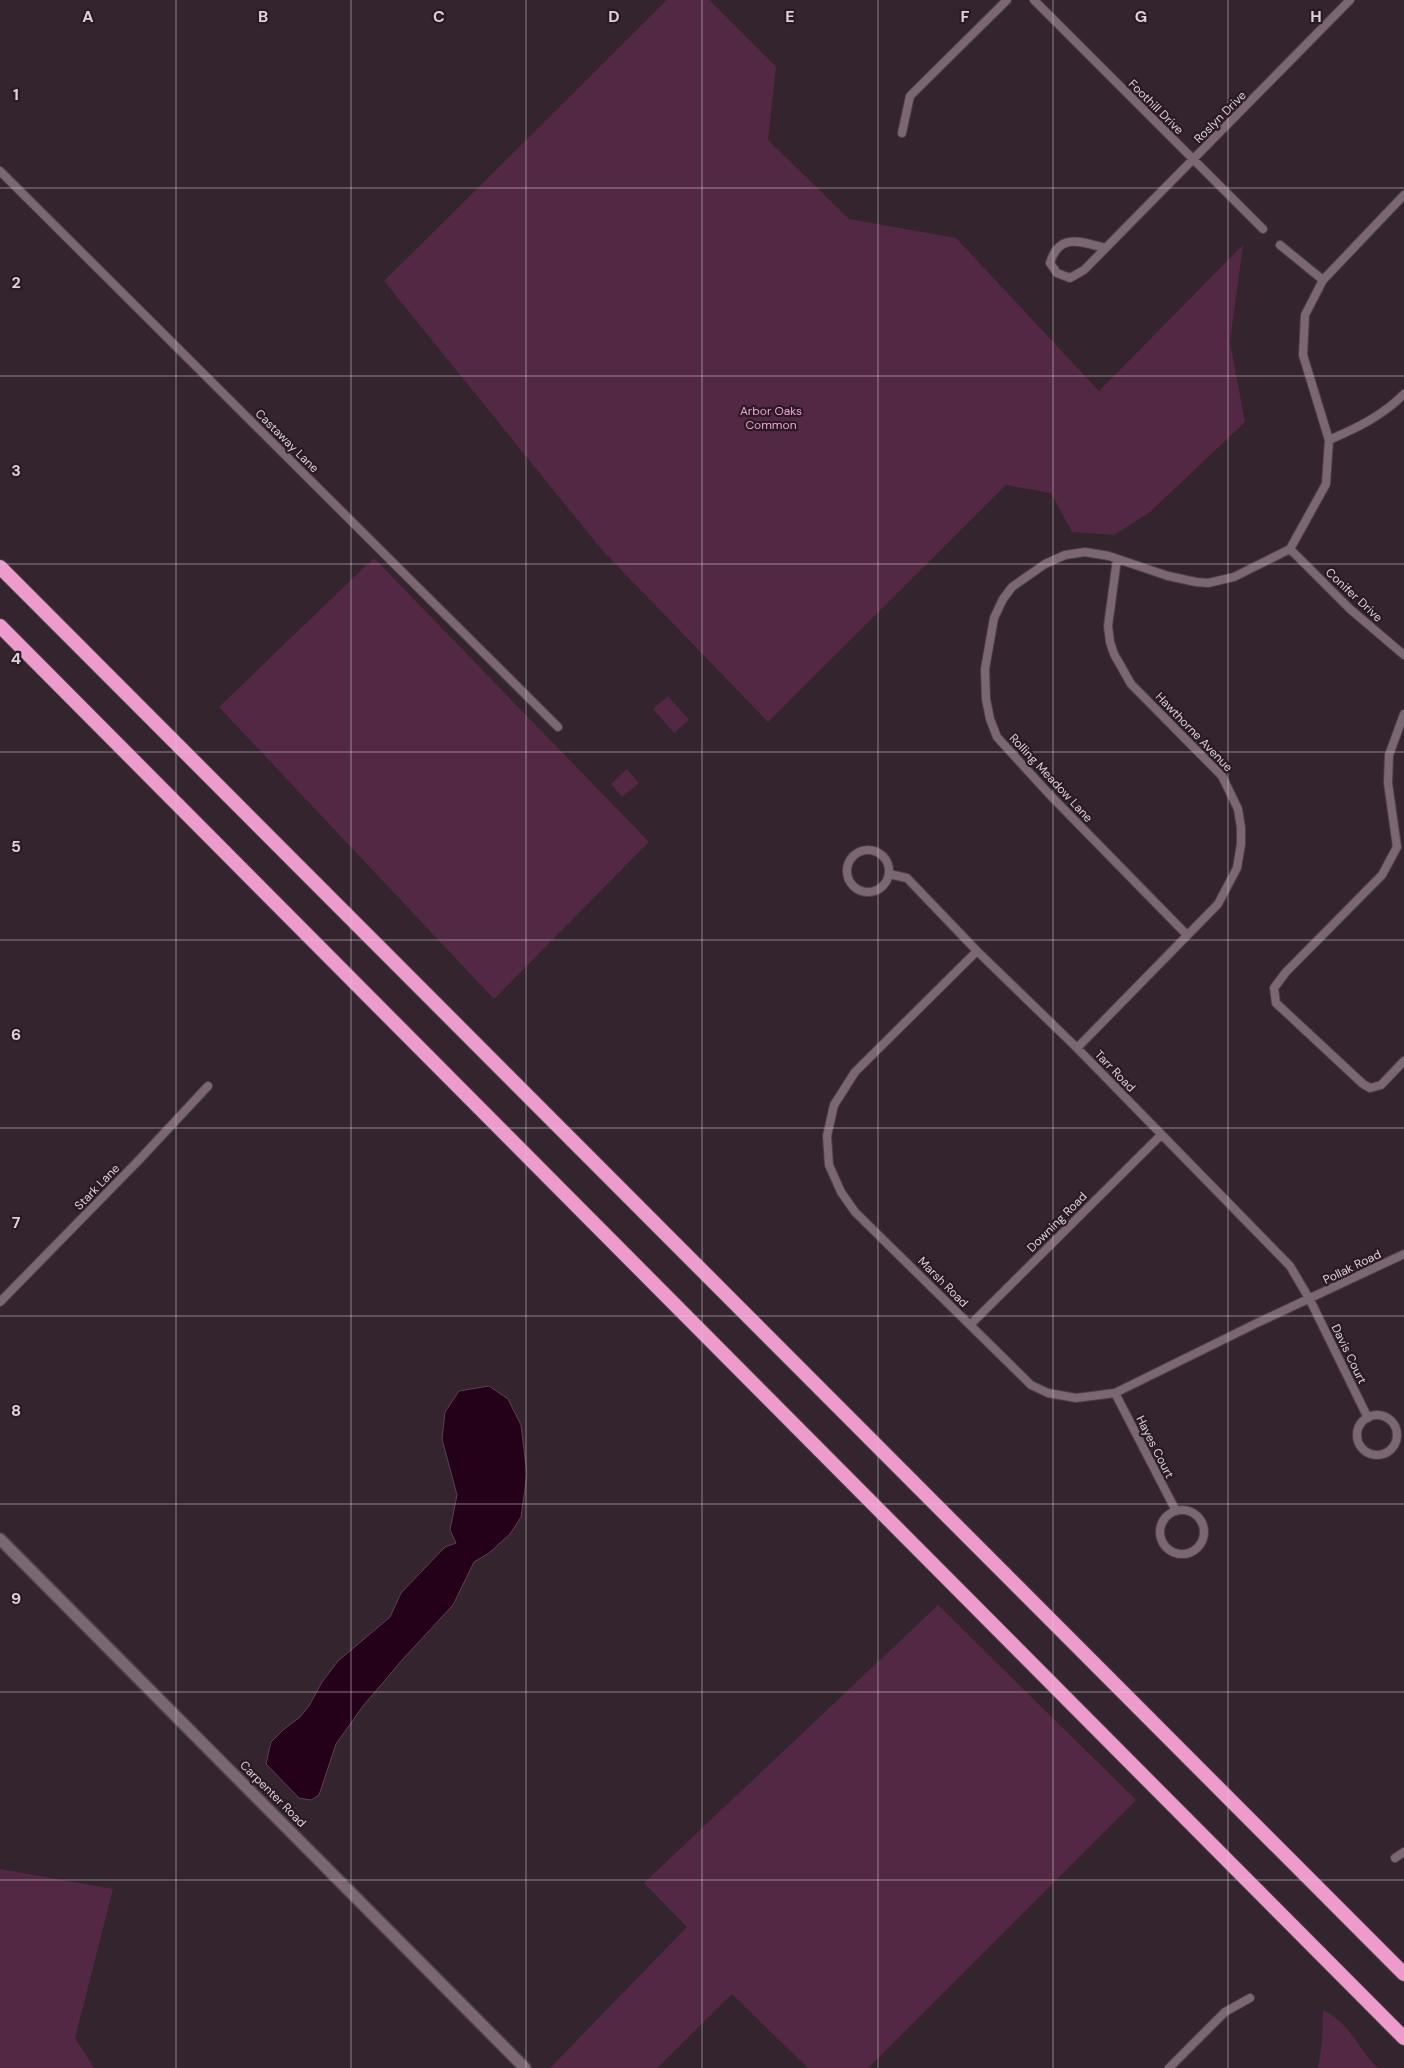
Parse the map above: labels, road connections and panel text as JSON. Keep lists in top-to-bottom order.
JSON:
{
  "streets": {
    "main road": ["Carpenter Road"],
    "street": [
      "Foothill Drive",
      "Roslyn Drive",
      "Castaway Lane",
      "Conifer Drive",
      "Hawthorne Avenue",
      "Rolling Meadow Lane",
      "Tarr Road",
      "Stark Lane",
      "Downing Road",
      "Pollak Road",
      "Marsh Road",
      "Davis Court",
      "Hayes Court"
    ]
  },
  "crossings": [
    ["Foothill Drive", "Roslyn Drive"],
    ["Conifer Drive", "Rolling Meadow Lane"],
    ["Hawthorne Avenue", "Rolling Meadow Lane"],
    ["Hawthorne Avenue", "Tarr Road"],
    ["Tarr Road", "Downing Road"],
    ["Tarr Road", "Pollak Road"],
    ["Tarr Road", "Marsh Road"],
    ["Tarr Road", "Davis Court"],
    ["Downing Road", "Marsh Road"],
    ["Pollak Road", "Marsh Road"],
    ["Pollak Road", "Davis Court"],
    ["Marsh Road", "Davis Court"],
    ["Marsh Road", "Hayes Court"]
  ],
  "parks": ["Arbor Oaks Common"],
  "grid": {
    "columns": [
      "A",
      "B",
      "C",
      "D",
      "E",
      "F",
      "G",
      "H"
    ],
    "rows": [
      "1",
      "2",
      "3",
      "4",
      "5",
      "6",
      "7",
      "8",
      "9"
    ]
  }
}
